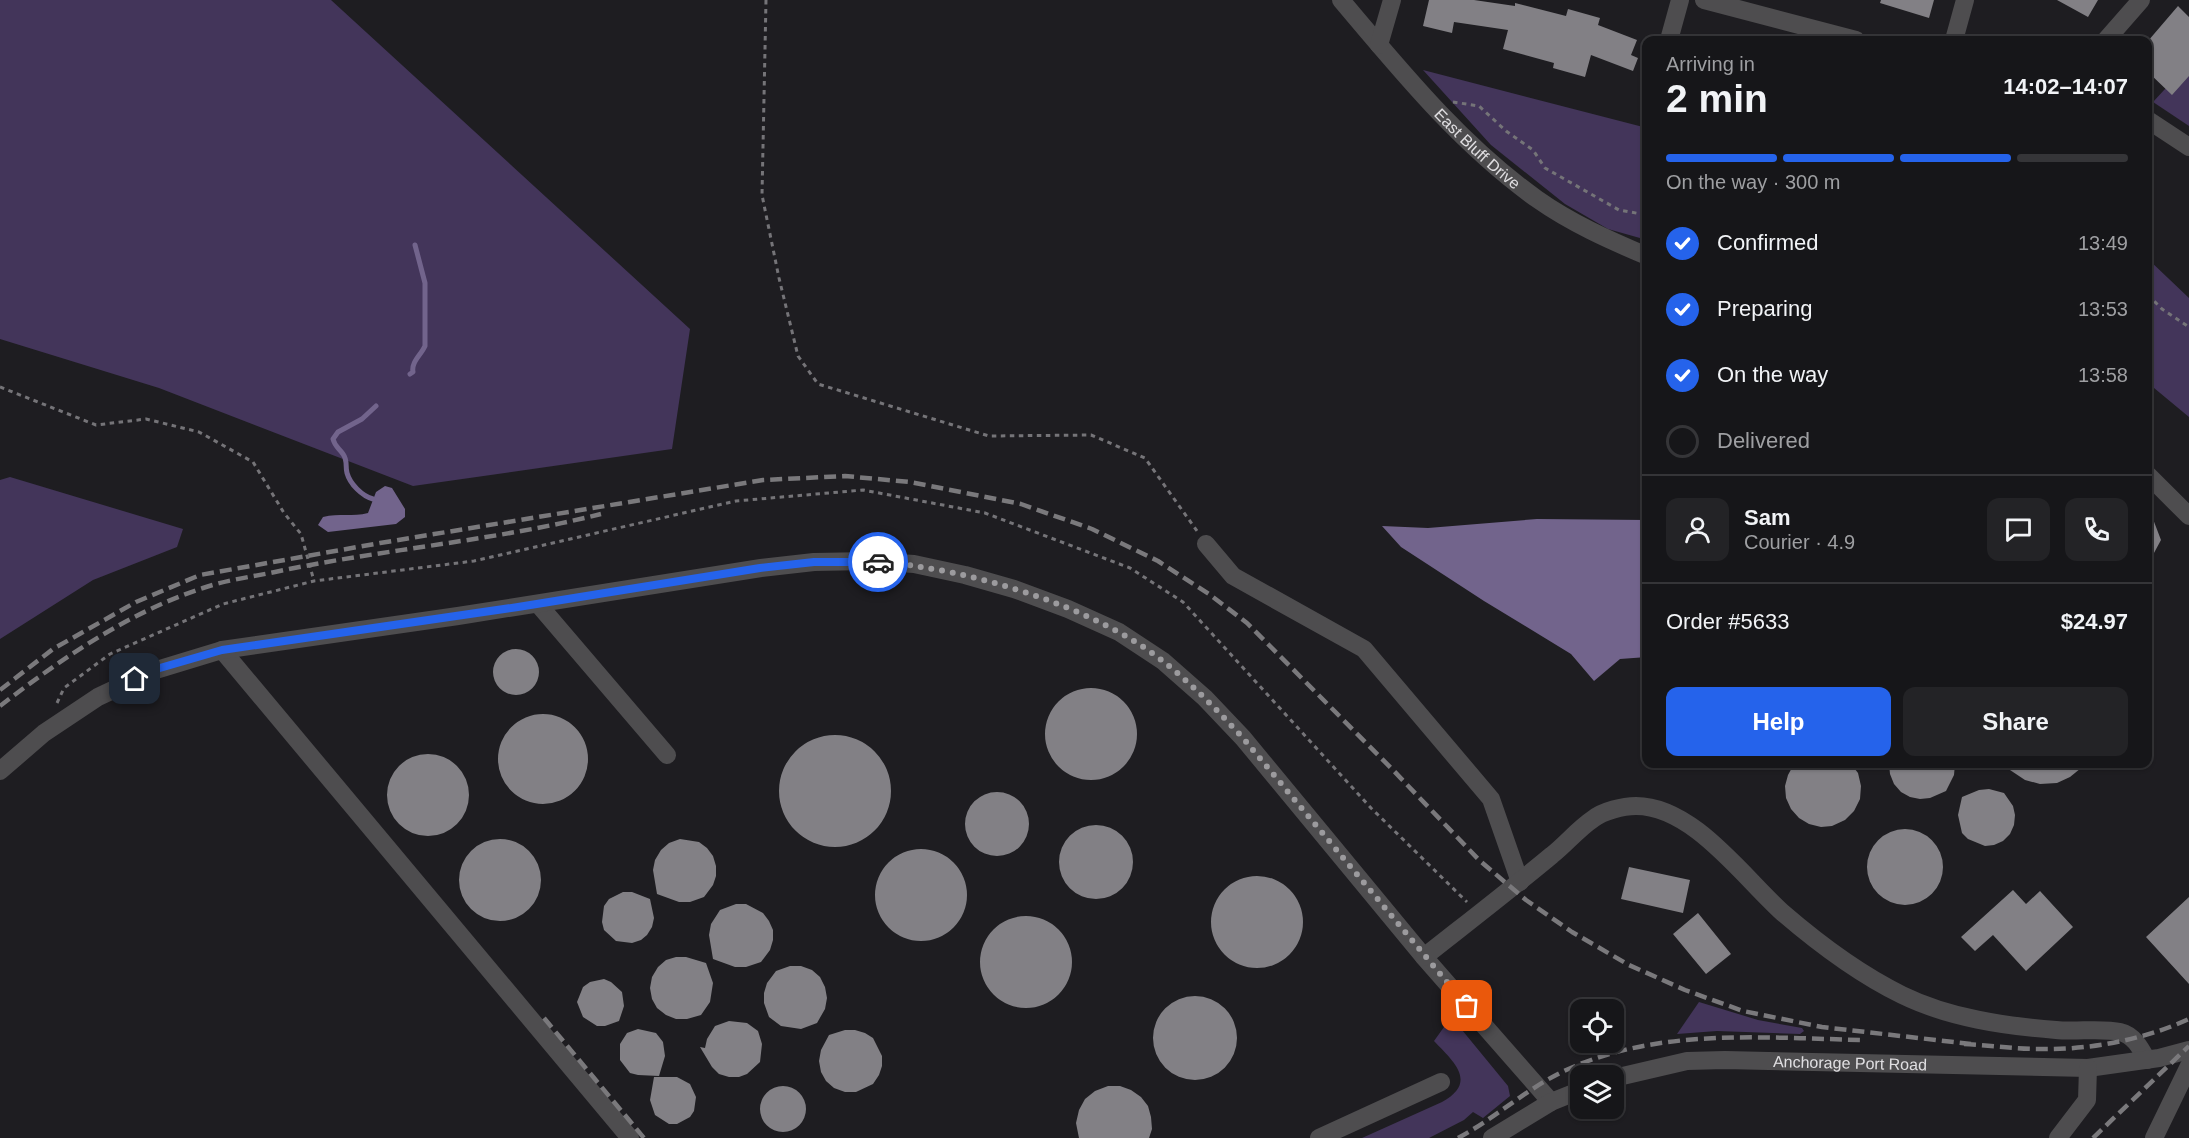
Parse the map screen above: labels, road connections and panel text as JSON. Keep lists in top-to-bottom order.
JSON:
{
  "streets": {
    "street": ["East Bluff Drive", "Anchorage Port Road"]
  },
  "page": {
    "heading": ["2 min", "Arriving in", "14:02–14:07"],
    "panel": [
      "Sam",
      "Courier · 4.9",
      "Order #5633",
      "$24.97"
    ],
    "bar": "On the way · 300 m",
    "list": [
      ["Confirmed", "13:49"],
      ["Preparing", "13:53"],
      ["On the way", "13:58"],
      "Delivered"
    ],
    "buttons": ["Help", "Share"]
  }
}
